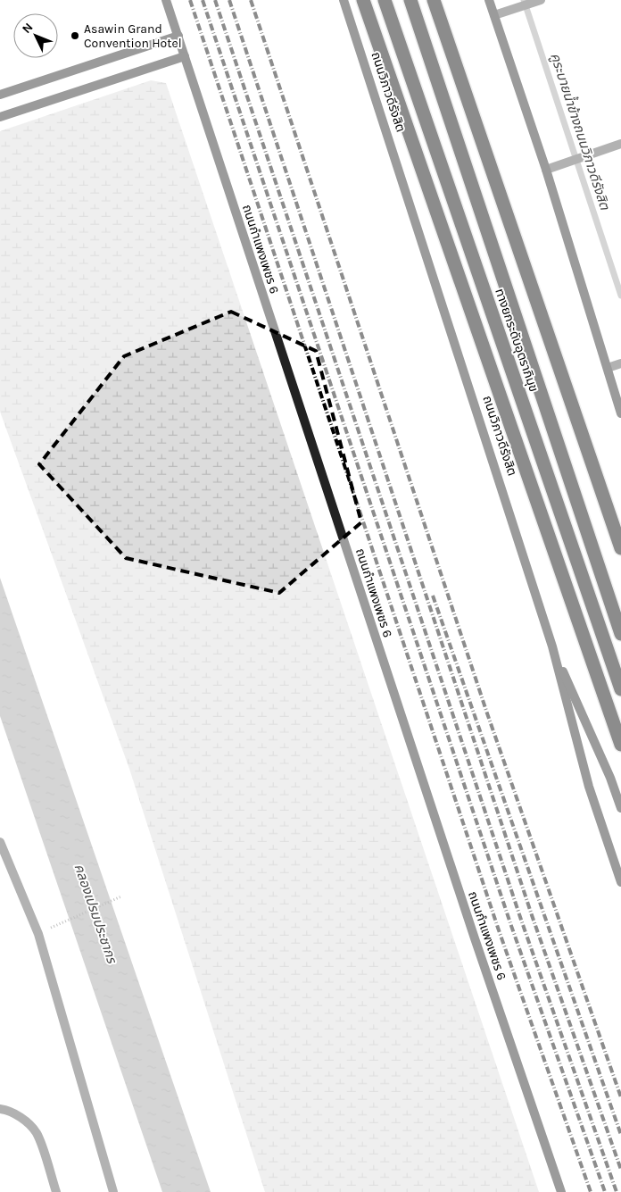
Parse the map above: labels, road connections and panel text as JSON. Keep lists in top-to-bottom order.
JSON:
{
  "streets": {
    "highway": ["ถนนวิภาวดีรังสิต", "ทางยกระดับอุตราภิมุข"],
    "street": ["ถนนกำแพงเพชร 6"]
  },
  "water": ["คูระบายน้ำข้างถนนวิภาวดีรังสิต", "คลองเปรมประชากร"],
  "places": ["Asawin Grand Convention Hotel"],
  "north": "top left"
}
